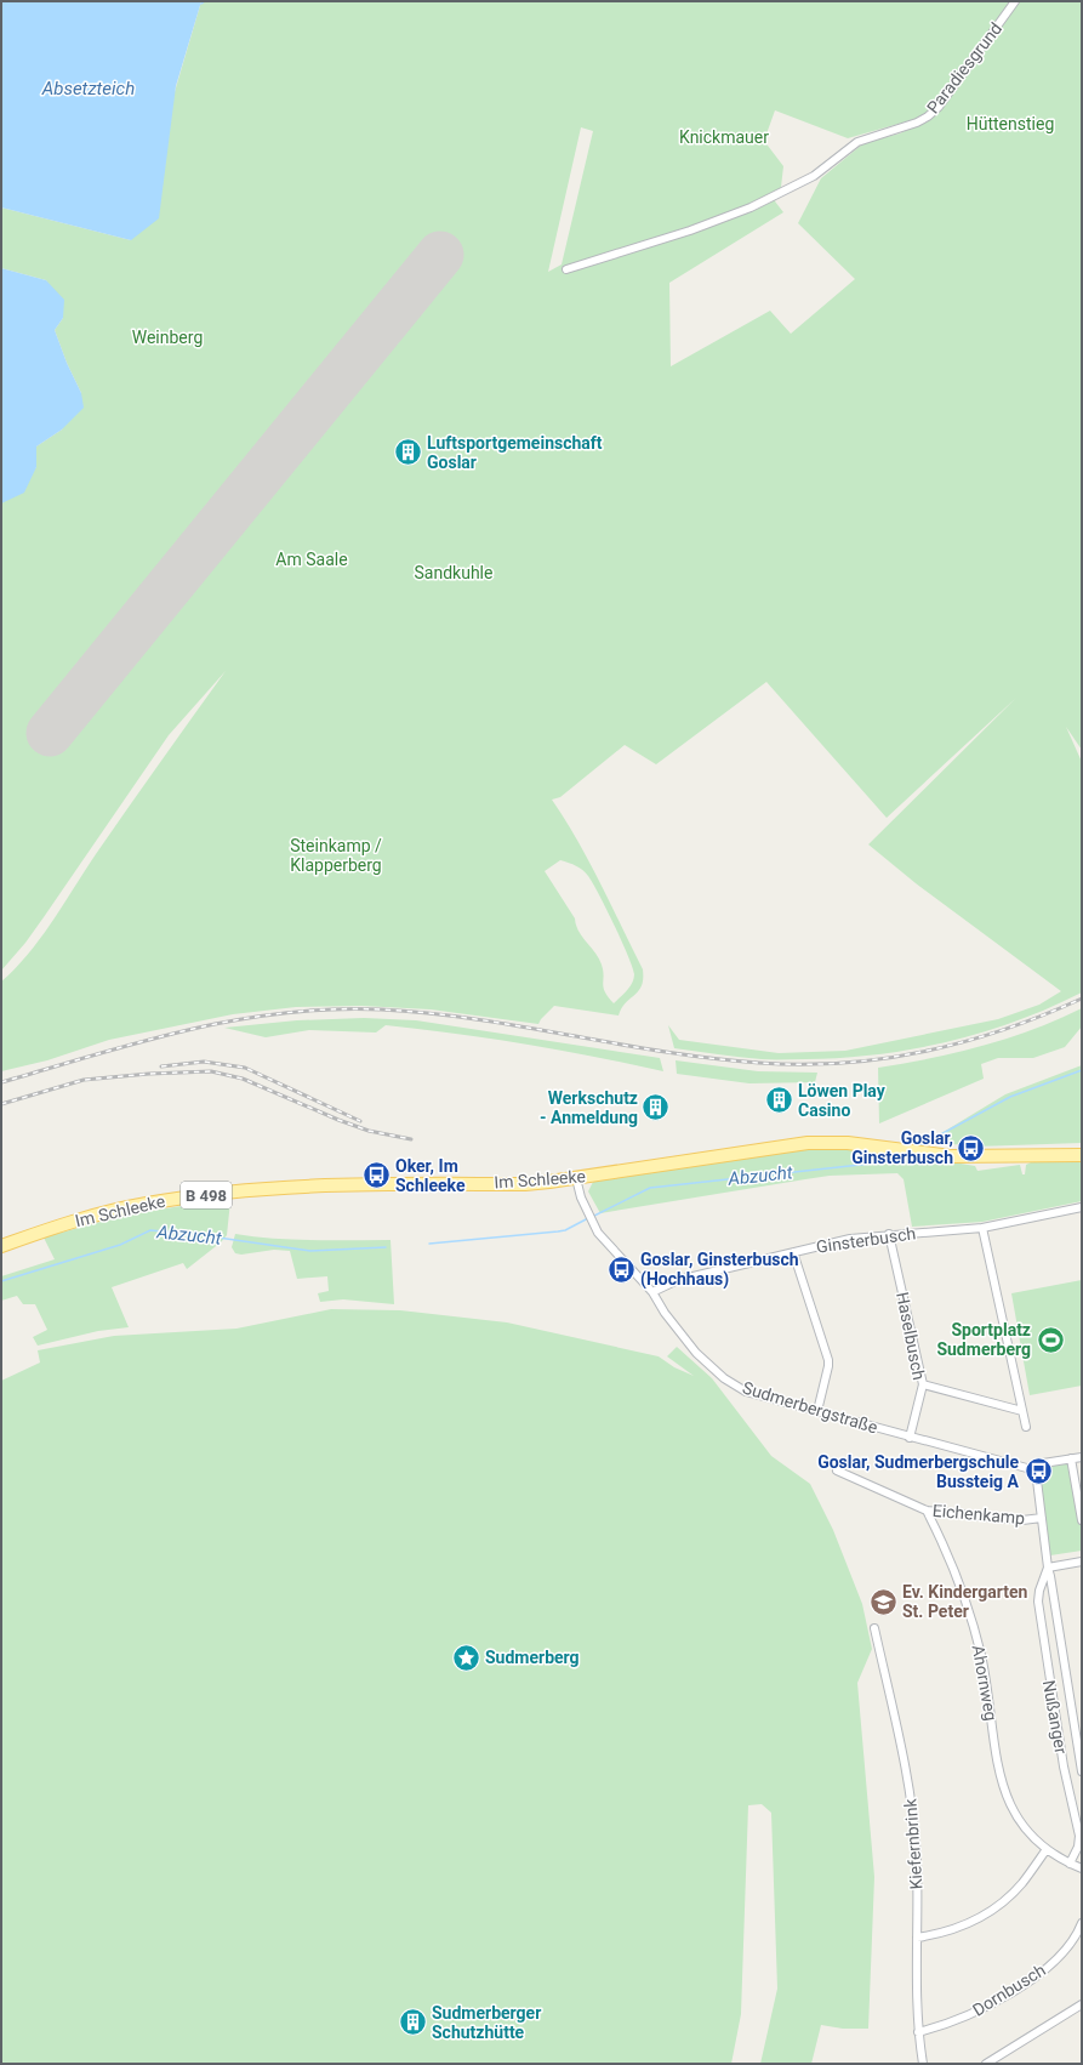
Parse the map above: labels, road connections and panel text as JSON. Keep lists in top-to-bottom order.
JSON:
{
  "streets": {
    "main road": ["Im Schleeke", "B 498"],
    "street": [
      "Paradiesgrund",
      "Ginsterbusch",
      "Haselbusch",
      "Sudmerbergstraße",
      "Eichenkamp",
      "Ahornweg",
      "Nußanger",
      "Kiefernbrink",
      "Dornbusch"
    ]
  },
  "crossings": [
    ["Im Schleeke", "Sudmerbergstraße"],
    ["Ginsterbusch", "Haselbusch"],
    ["Ginsterbusch", "Sudmerbergstraße"],
    ["Haselbusch", "Sudmerbergstraße"],
    ["Sudmerbergstraße", "Nußanger"],
    ["Eichenkamp", "Ahornweg"],
    ["Eichenkamp", "Nußanger"],
    ["Ahornweg", "Nußanger"],
    ["Kiefernbrink", "Dornbusch"]
  ],
  "water": ["Absetzteich", "Abzucht"],
  "parks": [
    "Hüttenstieg",
    "Knickmauer",
    "Weinberg",
    "Am Saale",
    "Sandkuhle",
    "Steinkamp / Klapperberg"
  ],
  "places": {
    "building": [
      "Luftsportgemeinschaft Goslar",
      "Löwen Play Casino",
      "Werkschutz - Anmeldung",
      "Sudmerberger Schutzhütte"
    ],
    "bus stop": [
      "Goslar, Ginsterbusch",
      "Oker, Im Schleeke",
      "Goslar, Ginsterbusch (Hochhaus)",
      "Goslar, Sudmerbergschule Bussteig A"
    ],
    "sports": ["Sportplatz Sudmerberg"],
    "school or university": ["Ev. Kindergarten St. Peter"],
    "place": ["Sudmerberg"]
  }
}
